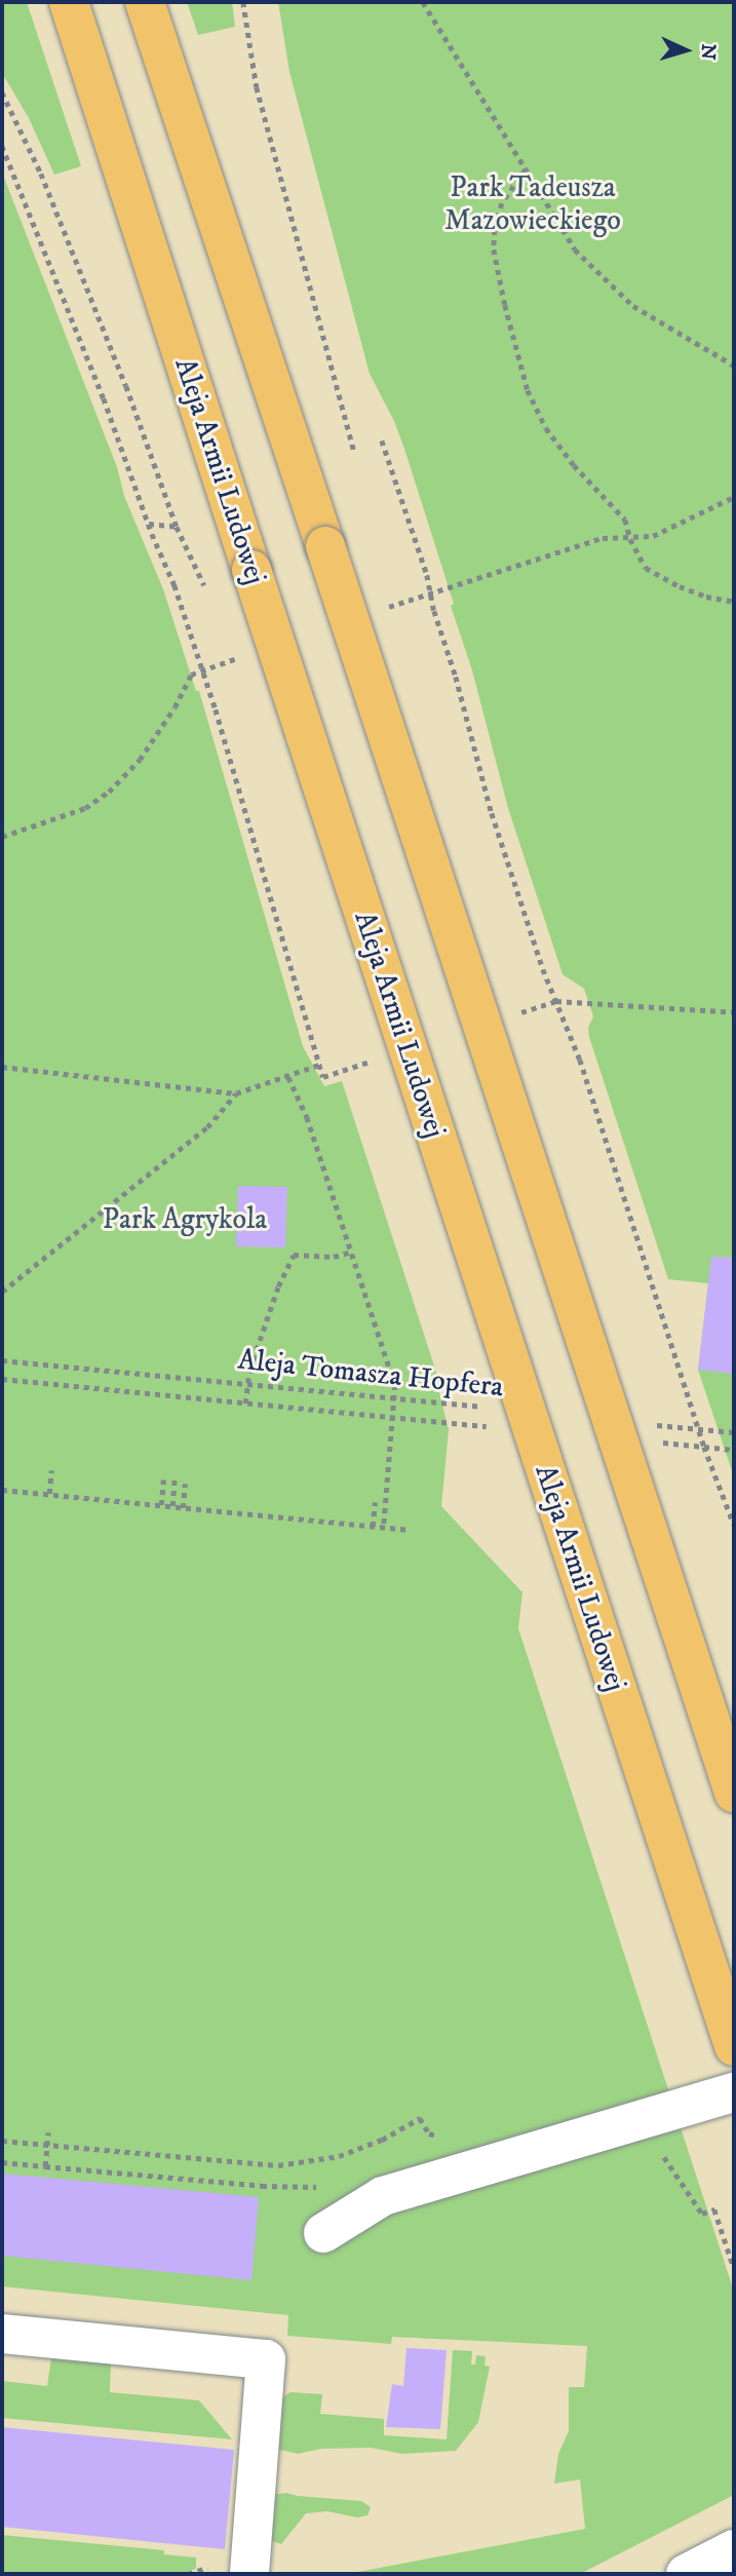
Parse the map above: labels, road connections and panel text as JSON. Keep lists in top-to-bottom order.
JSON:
{
  "streets": {
    "main road": ["Aleja Armii Ludowej"],
    "path": ["Aleja Tomasza Hopfera"]
  },
  "parks": ["Park Tadeusza Mazowieckiego", "Park Agrykola"],
  "north": "right"
}
